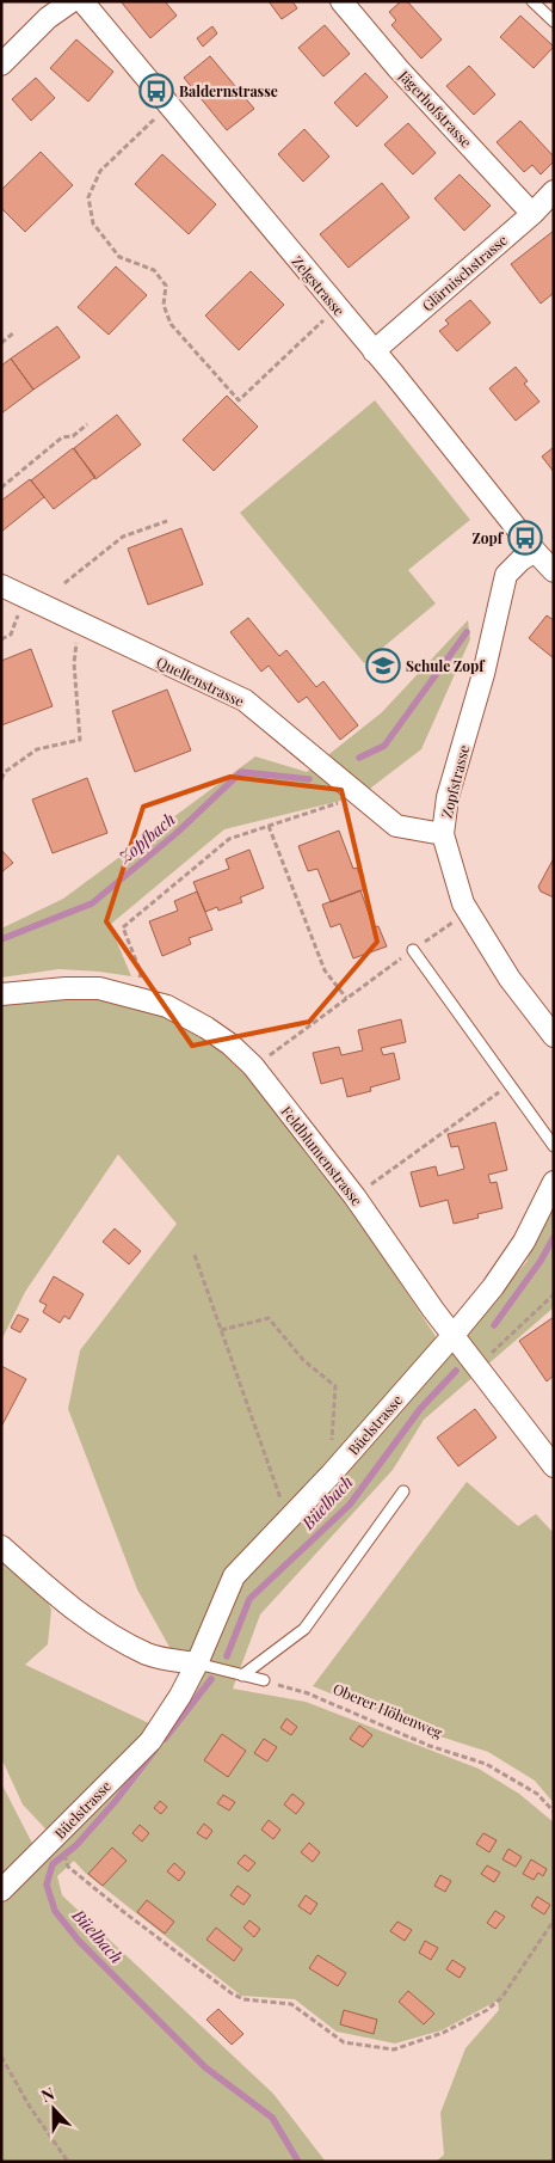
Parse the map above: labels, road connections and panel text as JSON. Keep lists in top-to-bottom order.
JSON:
{
  "streets": {
    "street": [
      "Jägerhofstrasse",
      "Glärnischstrasse",
      "Zelgstrasse",
      "Quellenstrasse",
      "Zopfstrasse",
      "Feldblumenstrasse",
      "Büelstrasse"
    ],
    "path": ["Oberer Höhenweg"]
  },
  "crossings": [
    ["Jägerhofstrasse", "Glärnischstrasse"],
    ["Glärnischstrasse", "Zelgstrasse"],
    ["Zelgstrasse", "Zopfstrasse"],
    ["Quellenstrasse", "Zopfstrasse"],
    ["Feldblumenstrasse", "Büelstrasse"]
  ],
  "water": ["Zopfbach", "Büelbach"],
  "places": {
    "bus stop": ["Baldernstrasse", "Zopf"],
    "school or university": ["Schule Zopf"]
  },
  "north": "top"
}
